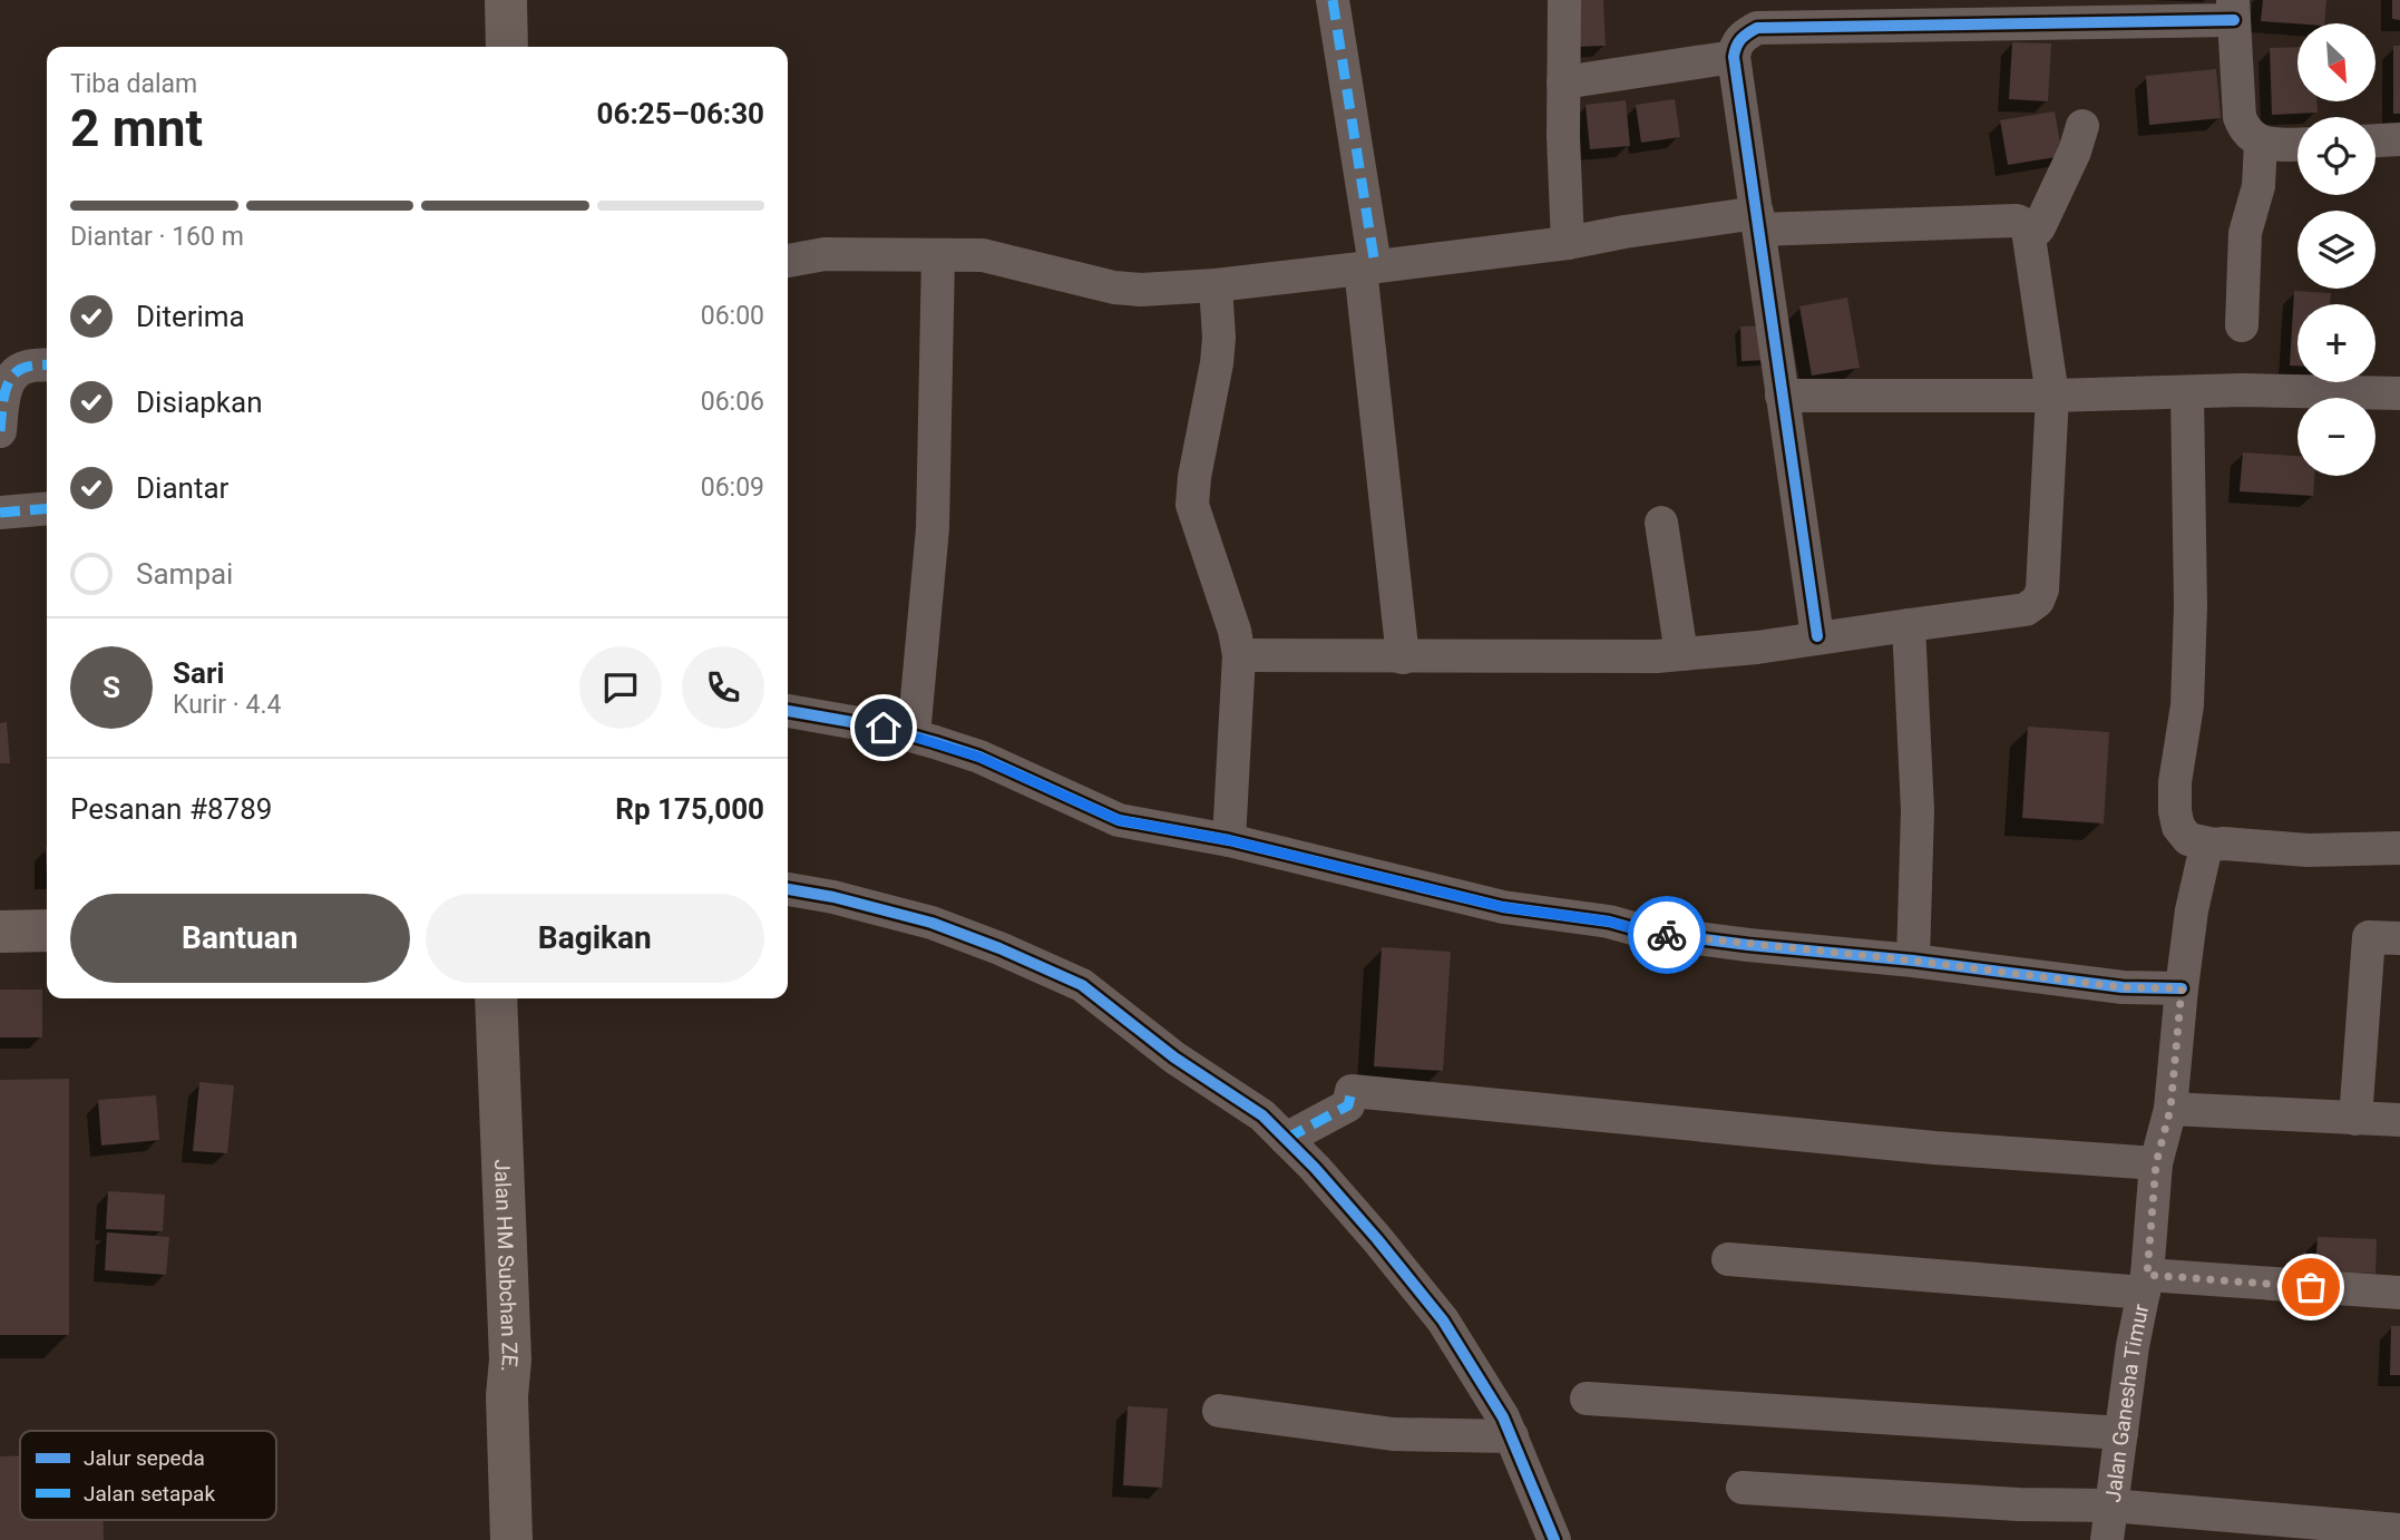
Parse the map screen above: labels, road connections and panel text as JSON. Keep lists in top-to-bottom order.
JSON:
{
  "streets": {
    "main road": ["Jalan HM Subchan ZE."],
    "street": ["Jalan Ganesha Timur"]
  },
  "legend": ["Jalur sepeda", "Jalan setapak"],
  "north": "bottom right",
  "page": {
    "map_buttons": ["+", "−"],
    "heading": ["2 mnt", "Tiba dalam", "06:25–06:30"],
    "panel": [
      "Sari",
      "Kurir · 4.4",
      "Pesanan #8789",
      "Rp 175,000"
    ],
    "bar": "Diantar · 160 m",
    "list": [
      ["Diterima", "06:00"],
      ["Disiapkan", "06:06"],
      ["Diantar", "06:09"],
      "Sampai"
    ],
    "round": "S",
    "buttons": ["Bantuan", "Bagikan"]
  }
}
